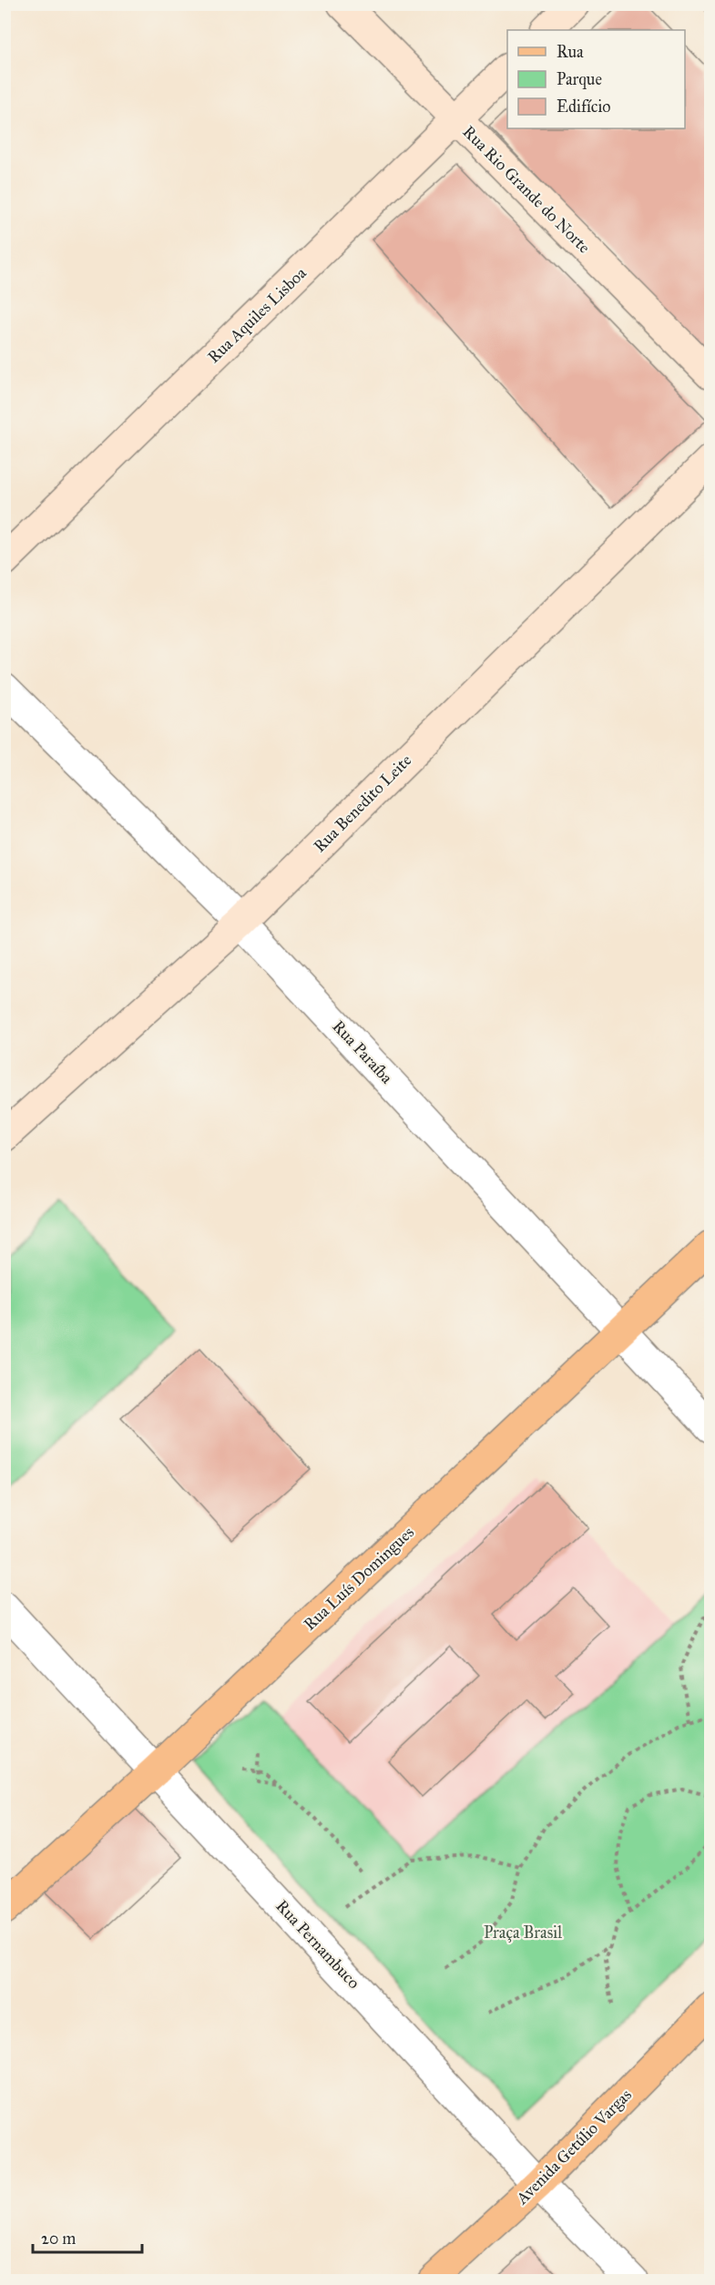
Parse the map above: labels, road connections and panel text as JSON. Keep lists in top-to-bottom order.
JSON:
{
  "streets": {
    "main road": ["Rua Luís Domingues", "Avenida Getúlio Vargas"],
    "street": [
      "Rua Rio Grande do Norte",
      "Rua Aquiles Lisboa",
      "Rua Benedito Leite",
      "Rua Paraíba",
      "Rua Pernambuco"
    ]
  },
  "crossings": [
    ["Rua Rio Grande do Norte", "Rua Aquiles Lisboa"],
    ["Rua Benedito Leite", "Rua Paraíba"],
    ["Rua Paraíba", "Rua Luís Domingues"],
    ["Rua Luís Domingues", "Rua Pernambuco"],
    ["Rua Pernambuco", "Avenida Getúlio Vargas"]
  ],
  "parks": ["Praça Brasil"],
  "legend": ["Rua", "Parque", "Edifício"],
  "scale_bar": "20 m"
}
